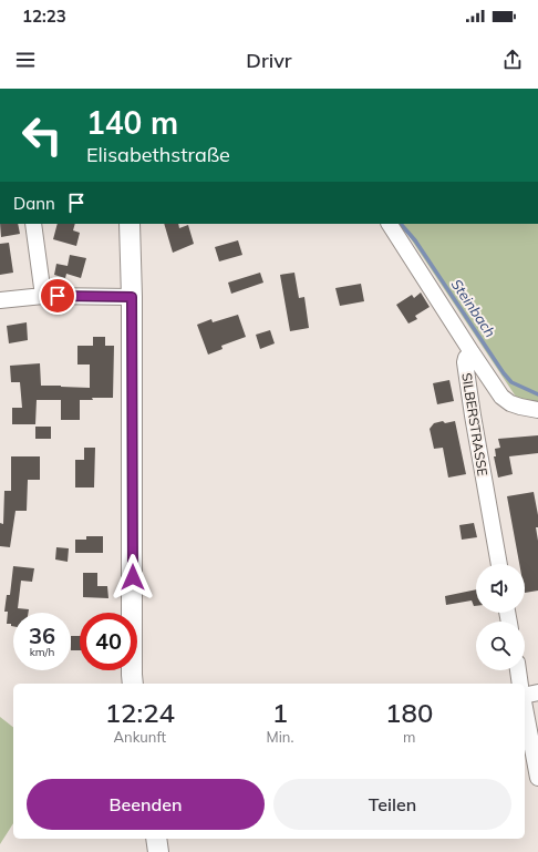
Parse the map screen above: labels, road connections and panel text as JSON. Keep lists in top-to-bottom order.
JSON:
{
  "streets": {
    "street": ["SILBERSTRASSE"]
  },
  "water": ["Steinbach"],
  "page": {
    "status": "12:23",
    "header": "Drivr",
    "turn": ["140 m", "Elisabethstraße"],
    "then": "Dann",
    "speed": "36 km/h",
    "limit": "40",
    "eta": [
      "12:24",
      "Ankunft",
      "1",
      "Min.",
      "180",
      "m"
    ],
    "buttons": ["Beenden", "Teilen"]
  }
}
